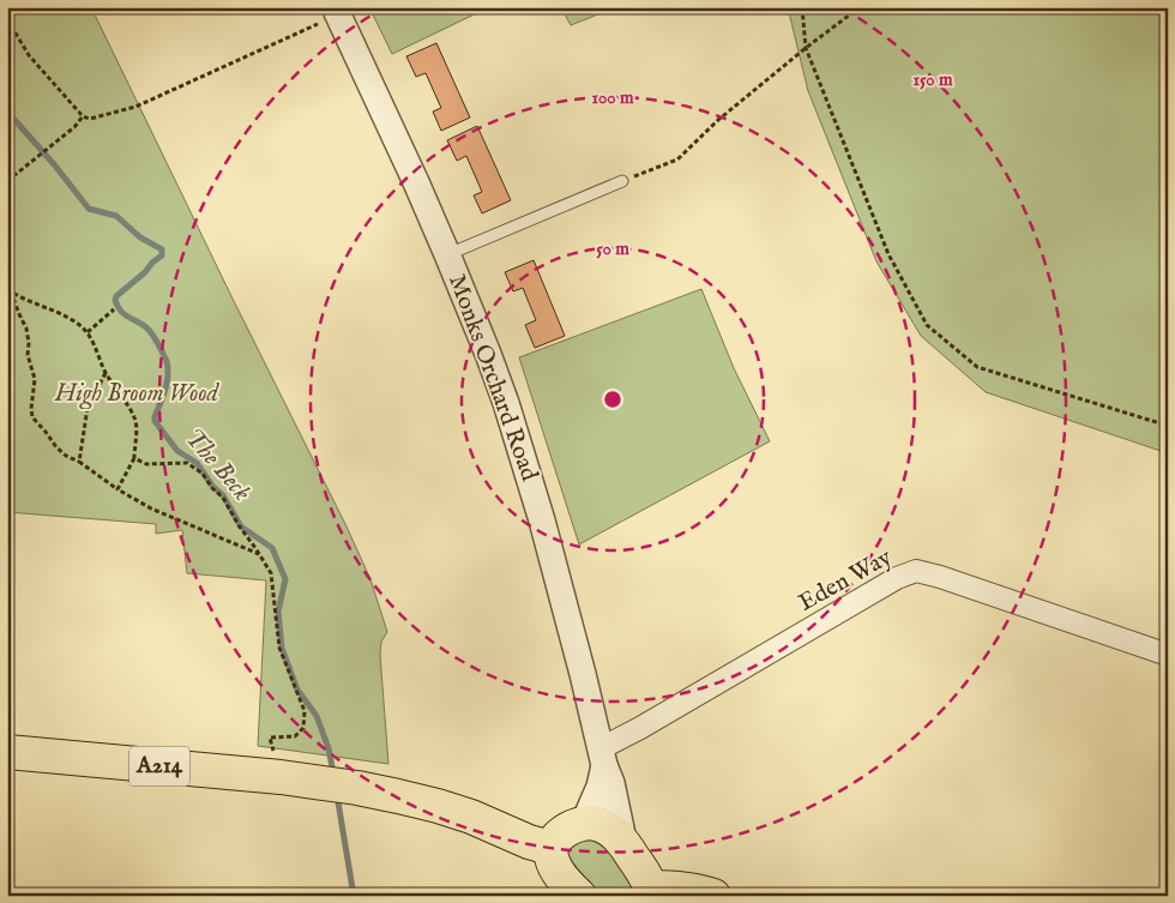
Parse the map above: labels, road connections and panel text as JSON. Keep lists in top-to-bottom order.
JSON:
{
  "streets": {
    "main road": ["A214"],
    "street": ["Monks Orchard Road", "Eden Way"]
  },
  "crossings": [
    ["Monks Orchard Road", "Eden Way"]
  ],
  "water": ["The Beck"],
  "parks": ["High Broom Wood"],
  "rings": ["150 m", "100 m", "50 m"]
}
